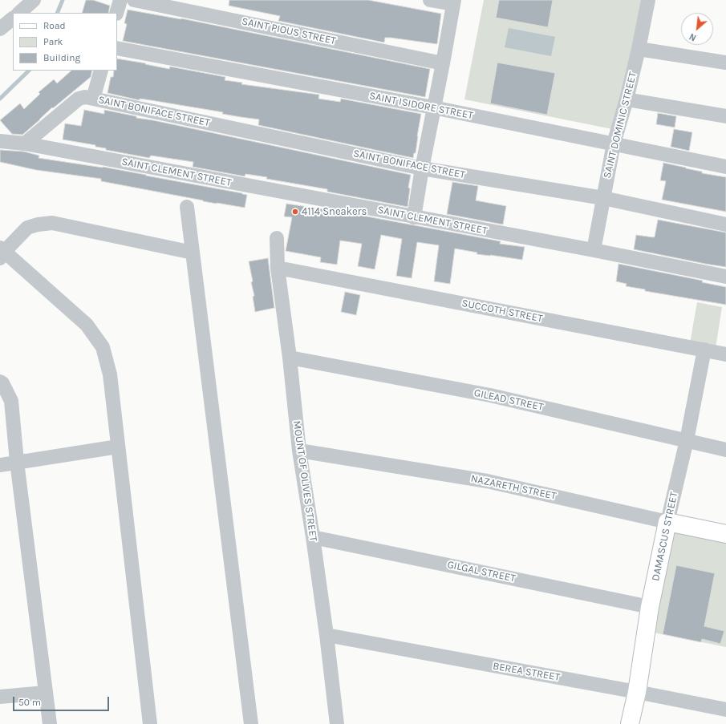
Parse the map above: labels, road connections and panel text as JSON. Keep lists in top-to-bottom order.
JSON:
{
  "streets": {
    "street": [
      "SAINT PIOUS STREET",
      "SAINT ISIDORE STREET",
      "SAINT BONIFACE STREET",
      "SAINT DOMINIC STREET",
      "SAINT CLEMENT STREET",
      "SUCCOTH STREET",
      "GILEAD STREET",
      "MOUNT OF OLIVES STREET",
      "NAZARETH STREET",
      "DAMASCUS STREET",
      "GILGAL STREET",
      "BEREA STREET"
    ]
  },
  "crossings": [
    ["SAINT ISIDORE STREET", "SAINT DOMINIC STREET"],
    ["SAINT BONIFACE STREET", "SAINT DOMINIC STREET"],
    ["SAINT BONIFACE STREET", "SAINT CLEMENT STREET"],
    ["SAINT DOMINIC STREET", "SAINT CLEMENT STREET"],
    ["SUCCOTH STREET", "MOUNT OF OLIVES STREET"],
    ["SUCCOTH STREET", "DAMASCUS STREET"],
    ["GILEAD STREET", "MOUNT OF OLIVES STREET"],
    ["GILEAD STREET", "DAMASCUS STREET"],
    ["MOUNT OF OLIVES STREET", "NAZARETH STREET"],
    ["MOUNT OF OLIVES STREET", "GILGAL STREET"],
    ["MOUNT OF OLIVES STREET", "BEREA STREET"],
    ["NAZARETH STREET", "DAMASCUS STREET"],
    ["DAMASCUS STREET", "GILGAL STREET"],
    ["DAMASCUS STREET", "BEREA STREET"]
  ],
  "places": ["4114 Sneakers"],
  "legend": ["Road", "Park", "Building"],
  "scale_bar": "50 m",
  "north": "bottom left"
}
